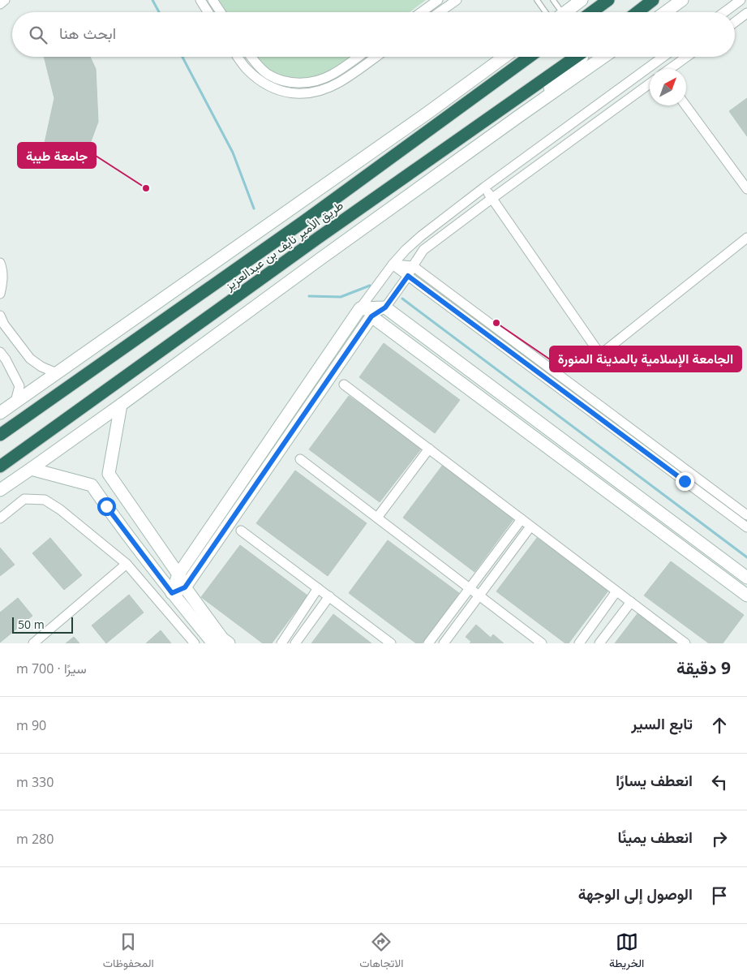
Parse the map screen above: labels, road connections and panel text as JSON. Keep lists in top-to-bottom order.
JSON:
{
  "streets": {
    "highway": ["طريق الأمير نايف بن عبدالعزيز"]
  },
  "places": ["جامعة طيبة", "الجامعة الإسلامية بالمدينة المنورة"],
  "scale_bar": "50 m",
  "north": "top right",
  "page": {
    "search": "ابحث هنا",
    "scale": "50 m",
    "heading": ["9 دقيقة", "سيرًا · 700 m"],
    "list": [
      ["تابع السير", "90 m"],
      ["انعطف يسارًا", "330 m"],
      ["انعطف يمينًا", "280 m"],
      "الوصول إلى الوجهة"
    ],
    "nav": ["الخريطة", "الاتجاهات", "المحفوظات"]
  }
}
